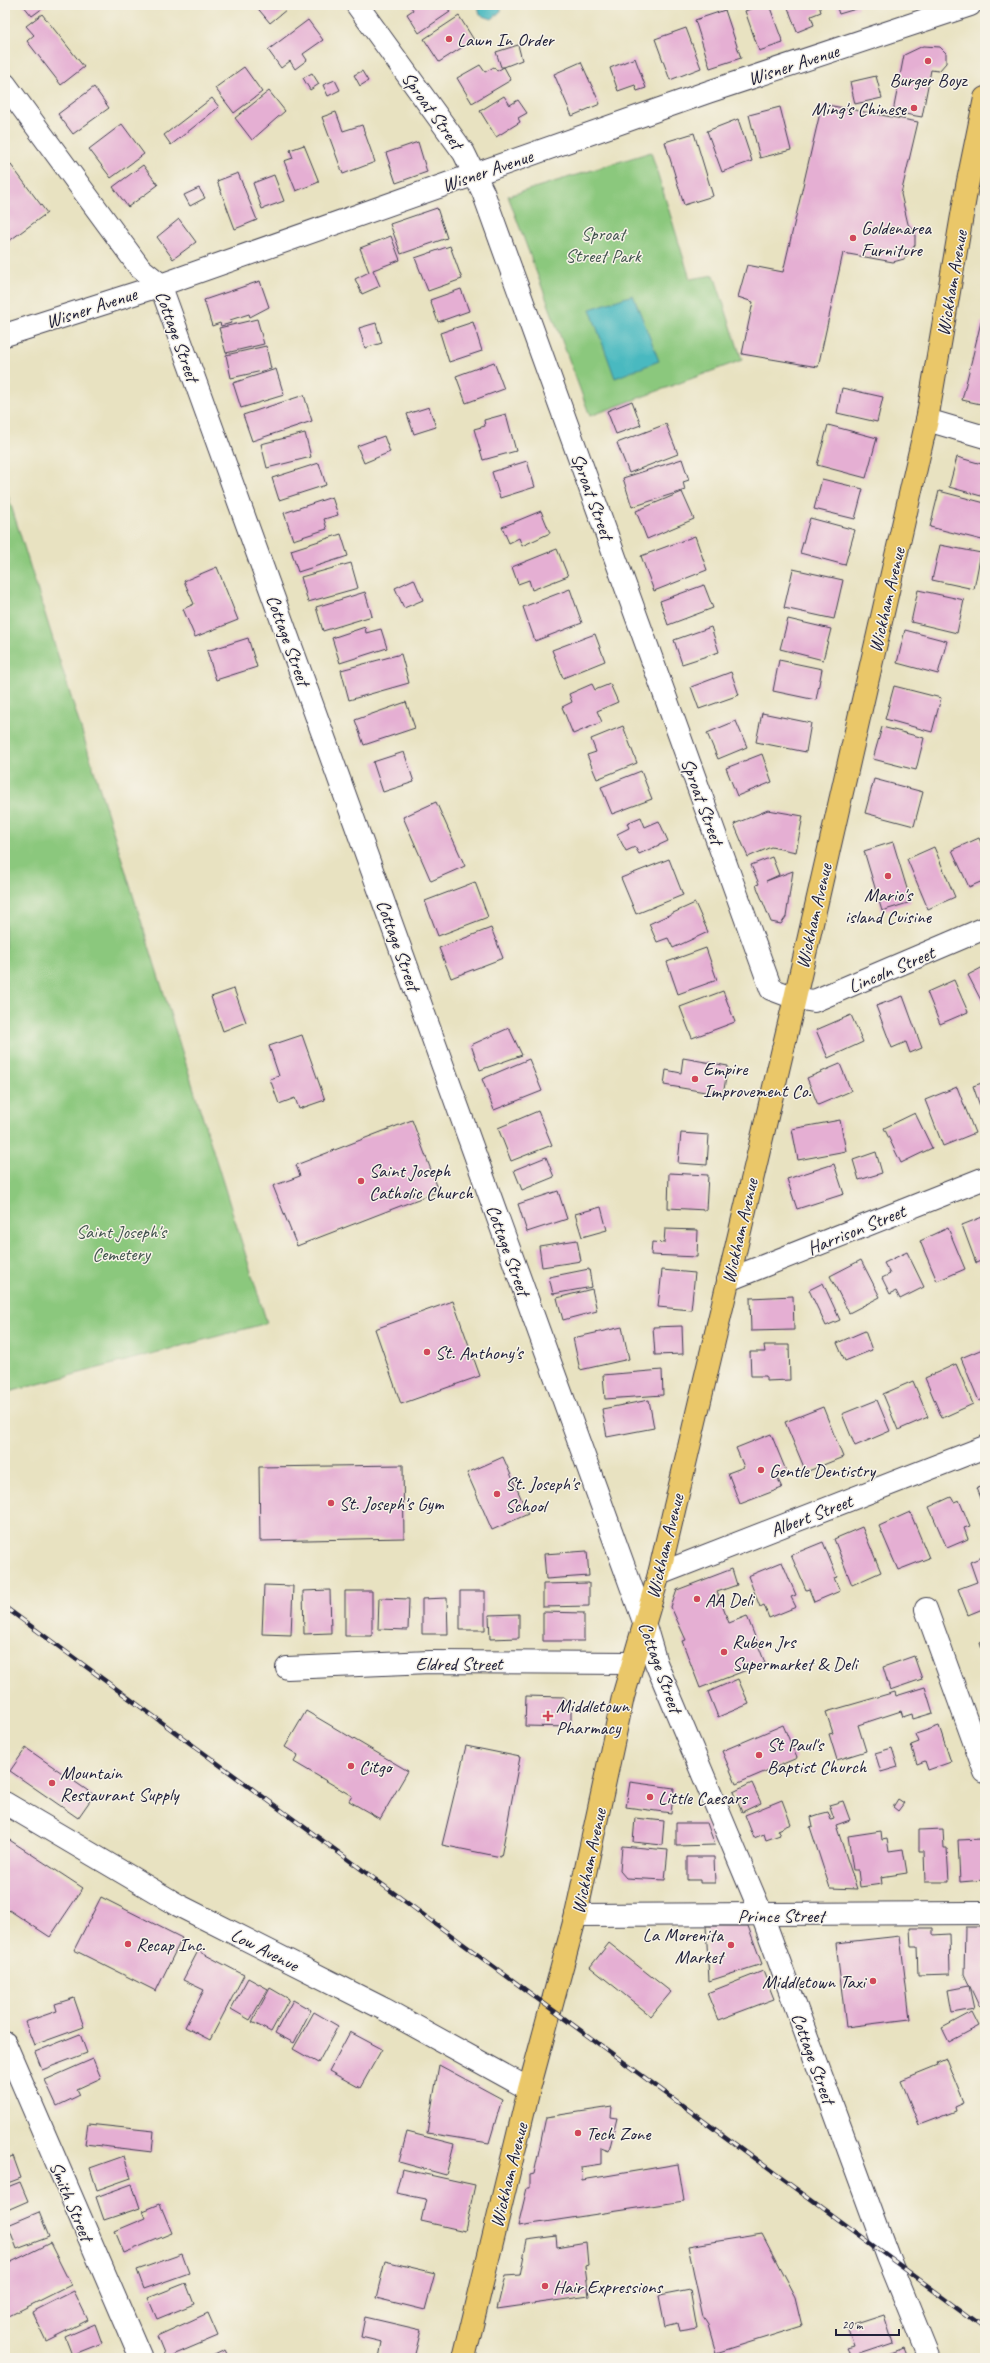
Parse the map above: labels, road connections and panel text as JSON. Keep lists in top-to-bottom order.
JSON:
{
  "streets": {
    "main road": ["Wickham Avenue"],
    "street": [
      "Wisner Avenue",
      "Sproat Street",
      "Cottage Street",
      "Lincoln Street",
      "Harrison Street",
      "Albert Street",
      "Eldred Street",
      "Prince Street",
      "Low Avenue",
      "Smith Street"
    ]
  },
  "crossings": [
    ["Wisner Avenue", "Sproat Street"],
    ["Wisner Avenue", "Cottage Street"],
    ["Sproat Street", "Wickham Avenue"],
    ["Sproat Street", "Lincoln Street"],
    ["Wickham Avenue", "Cottage Street"],
    ["Wickham Avenue", "Lincoln Street"],
    ["Wickham Avenue", "Harrison Street"],
    ["Wickham Avenue", "Albert Street"],
    ["Wickham Avenue", "Eldred Street"],
    ["Wickham Avenue", "Prince Street"],
    ["Wickham Avenue", "Low Avenue"],
    ["Cottage Street", "Prince Street"]
  ],
  "parks": ["Sproat Street Park", "Saint Joseph's Cemetery"],
  "places": {
    "other": [
      "Lawn In Order",
      "Burger Boyz",
      "Ming's Chinese",
      "Goldenarea Furniture",
      "Mario's island Cuisine",
      "Empire Improvement Co.",
      "Saint Joseph Catholic Church",
      "St. Anthony's",
      "Gentle Dentistry",
      "St. Joseph's School",
      "St. Joseph's Gym",
      "AA Deli",
      "Ruben Jrs Supermarket & Deli",
      "St Paul's Baptist Church",
      "Citgo",
      "Mountain Restaurant Supply",
      "Little Caesars",
      "Recap Inc.",
      "La Morenita Market",
      "Middletown Taxi",
      "Tech Zone",
      "Hair Expressions"
    ],
    "health": ["Middletown Pharmacy"]
  },
  "scale_bar": "20 m"
}
